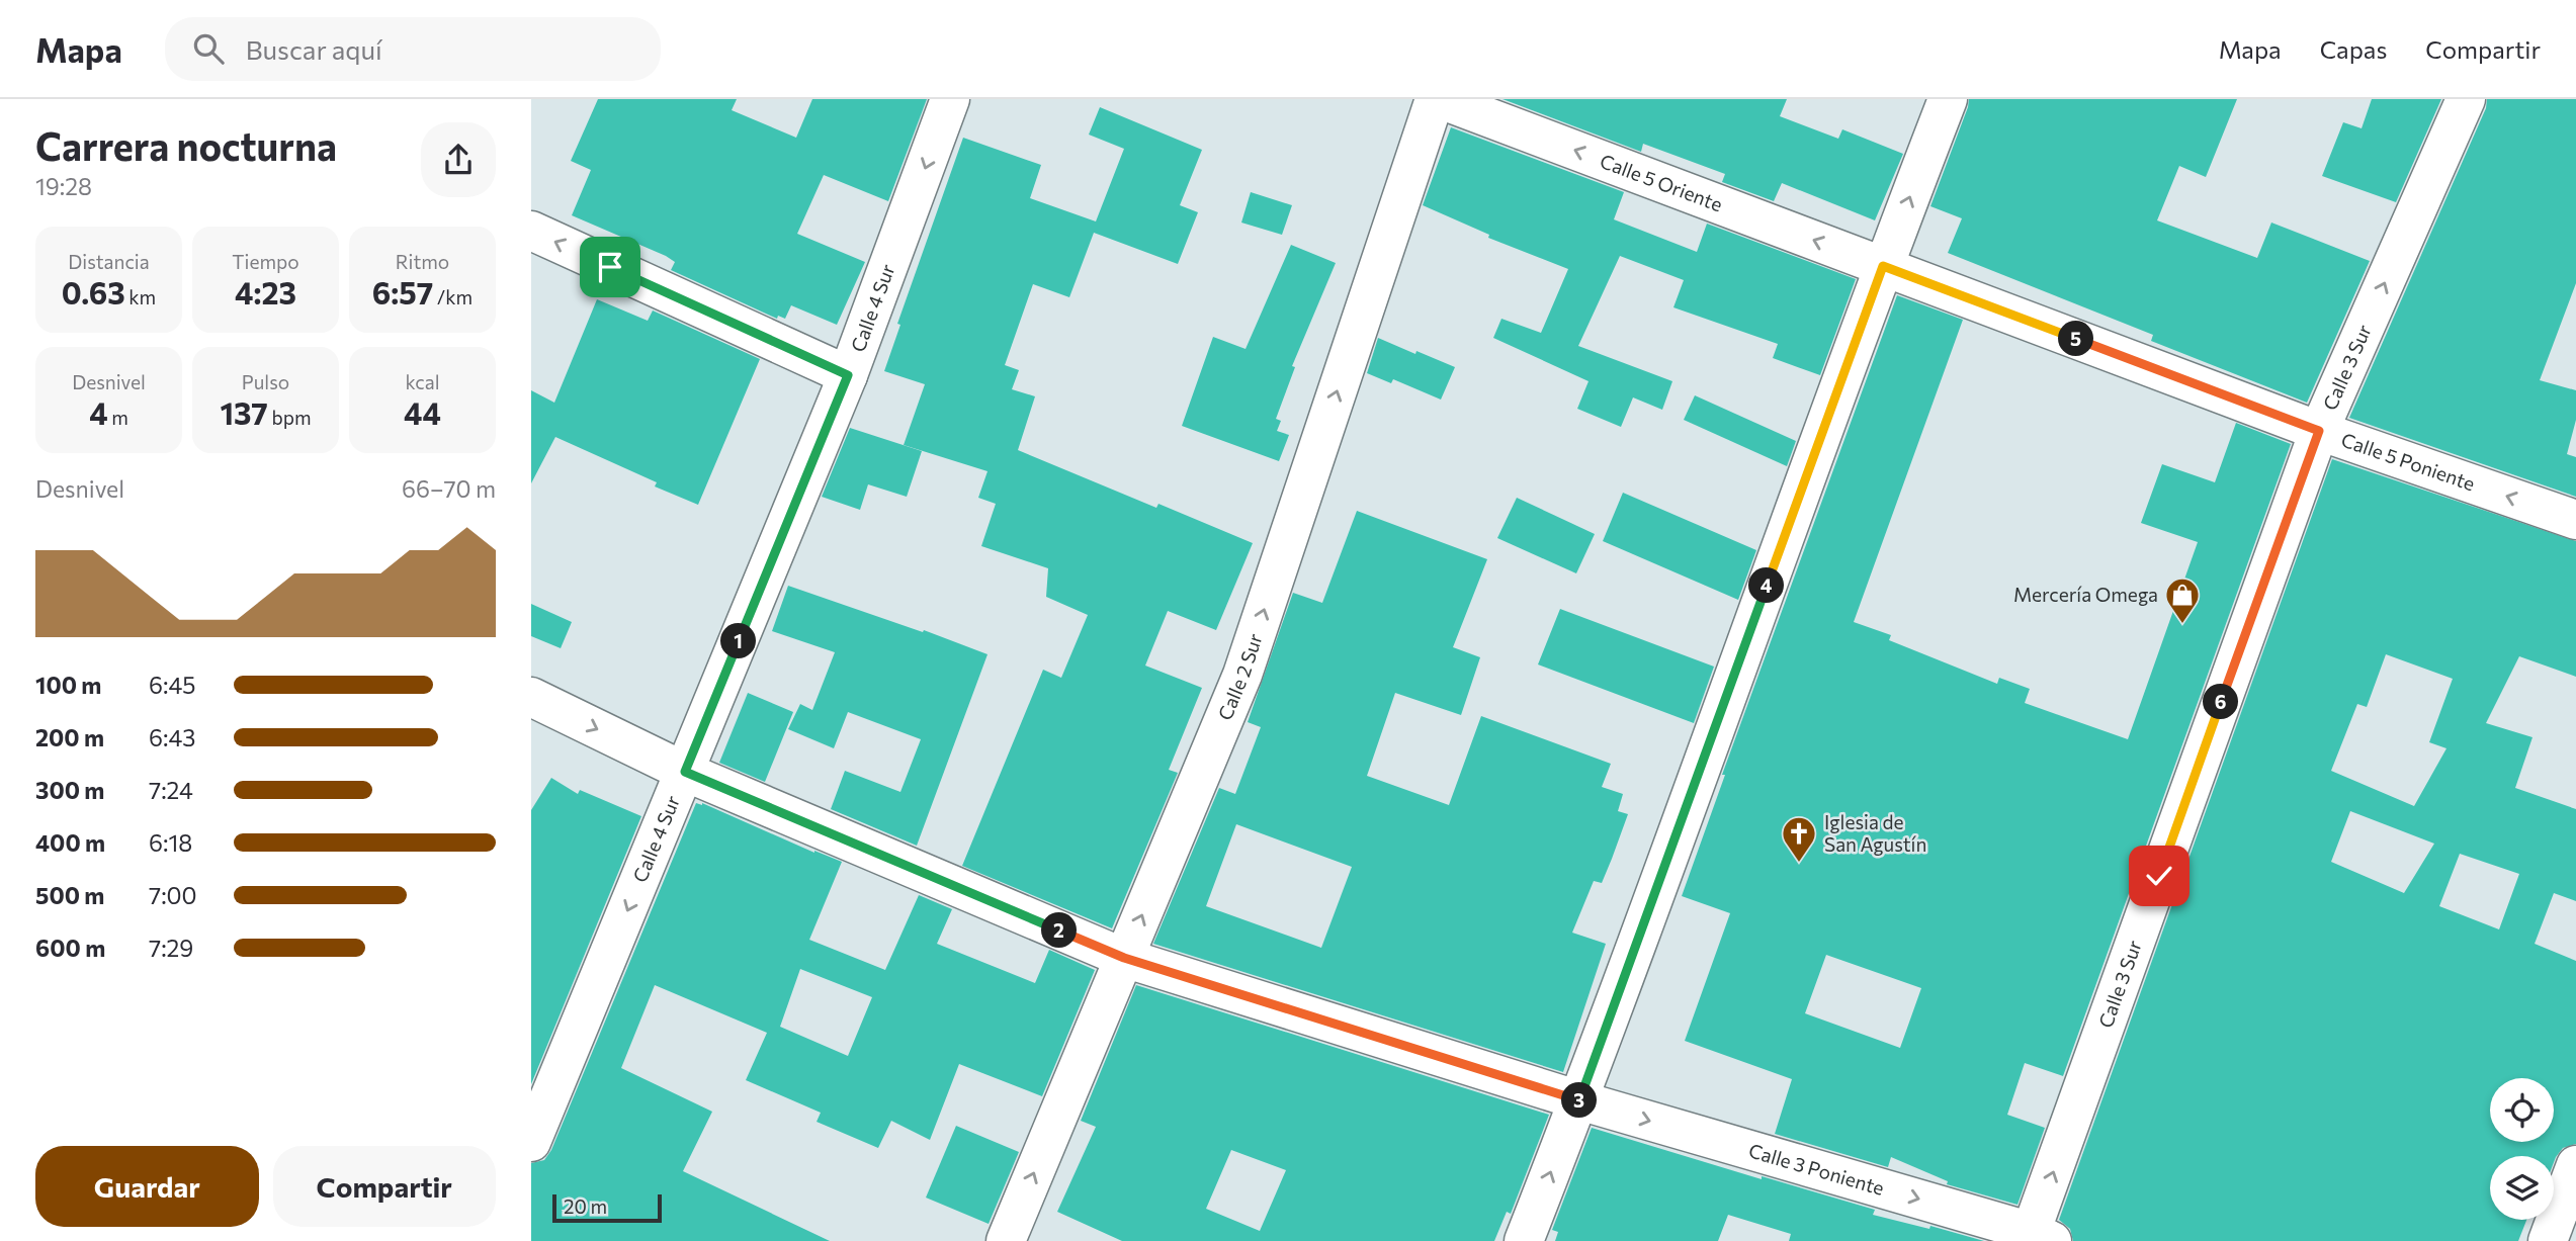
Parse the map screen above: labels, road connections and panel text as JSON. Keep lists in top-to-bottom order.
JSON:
{
  "streets": {
    "street": [
      "Calle 5 Oriente",
      "Calle 4 Sur",
      "Calle 3 Sur",
      "Calle 5 Poniente",
      "Calle 2 Sur",
      "Calle 3 Poniente"
    ]
  },
  "crossings": [
    ["Calle 5 Oriente", "Calle 5 Poniente"],
    ["Calle 4 Sur", "Calle 3 Poniente"],
    ["Calle 3 Sur", "Calle 5 Poniente"],
    ["Calle 3 Sur", "Calle 3 Poniente"],
    ["Calle 2 Sur", "Calle 3 Poniente"]
  ],
  "one_way": [
    "Calle 5 Oriente",
    "Calle 4 Sur",
    "Calle 3 Sur",
    "Calle 5 Poniente",
    "Calle 2 Sur",
    "Calle 3 Poniente"
  ],
  "places": {
    "shop": ["Mercería Omega"],
    "church": ["Iglesia de San Agustín"]
  },
  "scale_bar": "20 m",
  "page": {
    "header": "Mapa",
    "search": "Buscar aquí",
    "nav": ["Mapa", "Capas", "Compartir"],
    "heading": ["Carrera nocturna", "19:28"],
    "stats": [
      ["Distancia", "0.63 km"],
      ["Tiempo", "4:23"],
      ["Ritmo", "6:57 /km"],
      ["Desnivel", "4 m"],
      ["Pulso", "137 bpm"],
      ["kcal", "44"]
    ],
    "pins": [
      "5",
      "4",
      "1",
      "6",
      "2",
      "3"
    ],
    "chart": ["Desnivel", "66–70 m"],
    "list": [
      {
        "name": "100 m",
        "note": "6:45"
      },
      {
        "name": "200 m",
        "note": "6:43"
      },
      {
        "name": "300 m",
        "note": "7:24"
      },
      {
        "name": "400 m",
        "note": "6:18"
      },
      {
        "name": "500 m",
        "note": "7:00"
      },
      {
        "name": "600 m",
        "note": "7:29"
      }
    ],
    "buttons": ["Guardar", "Compartir"],
    "scale": "20 m"
  }
}
